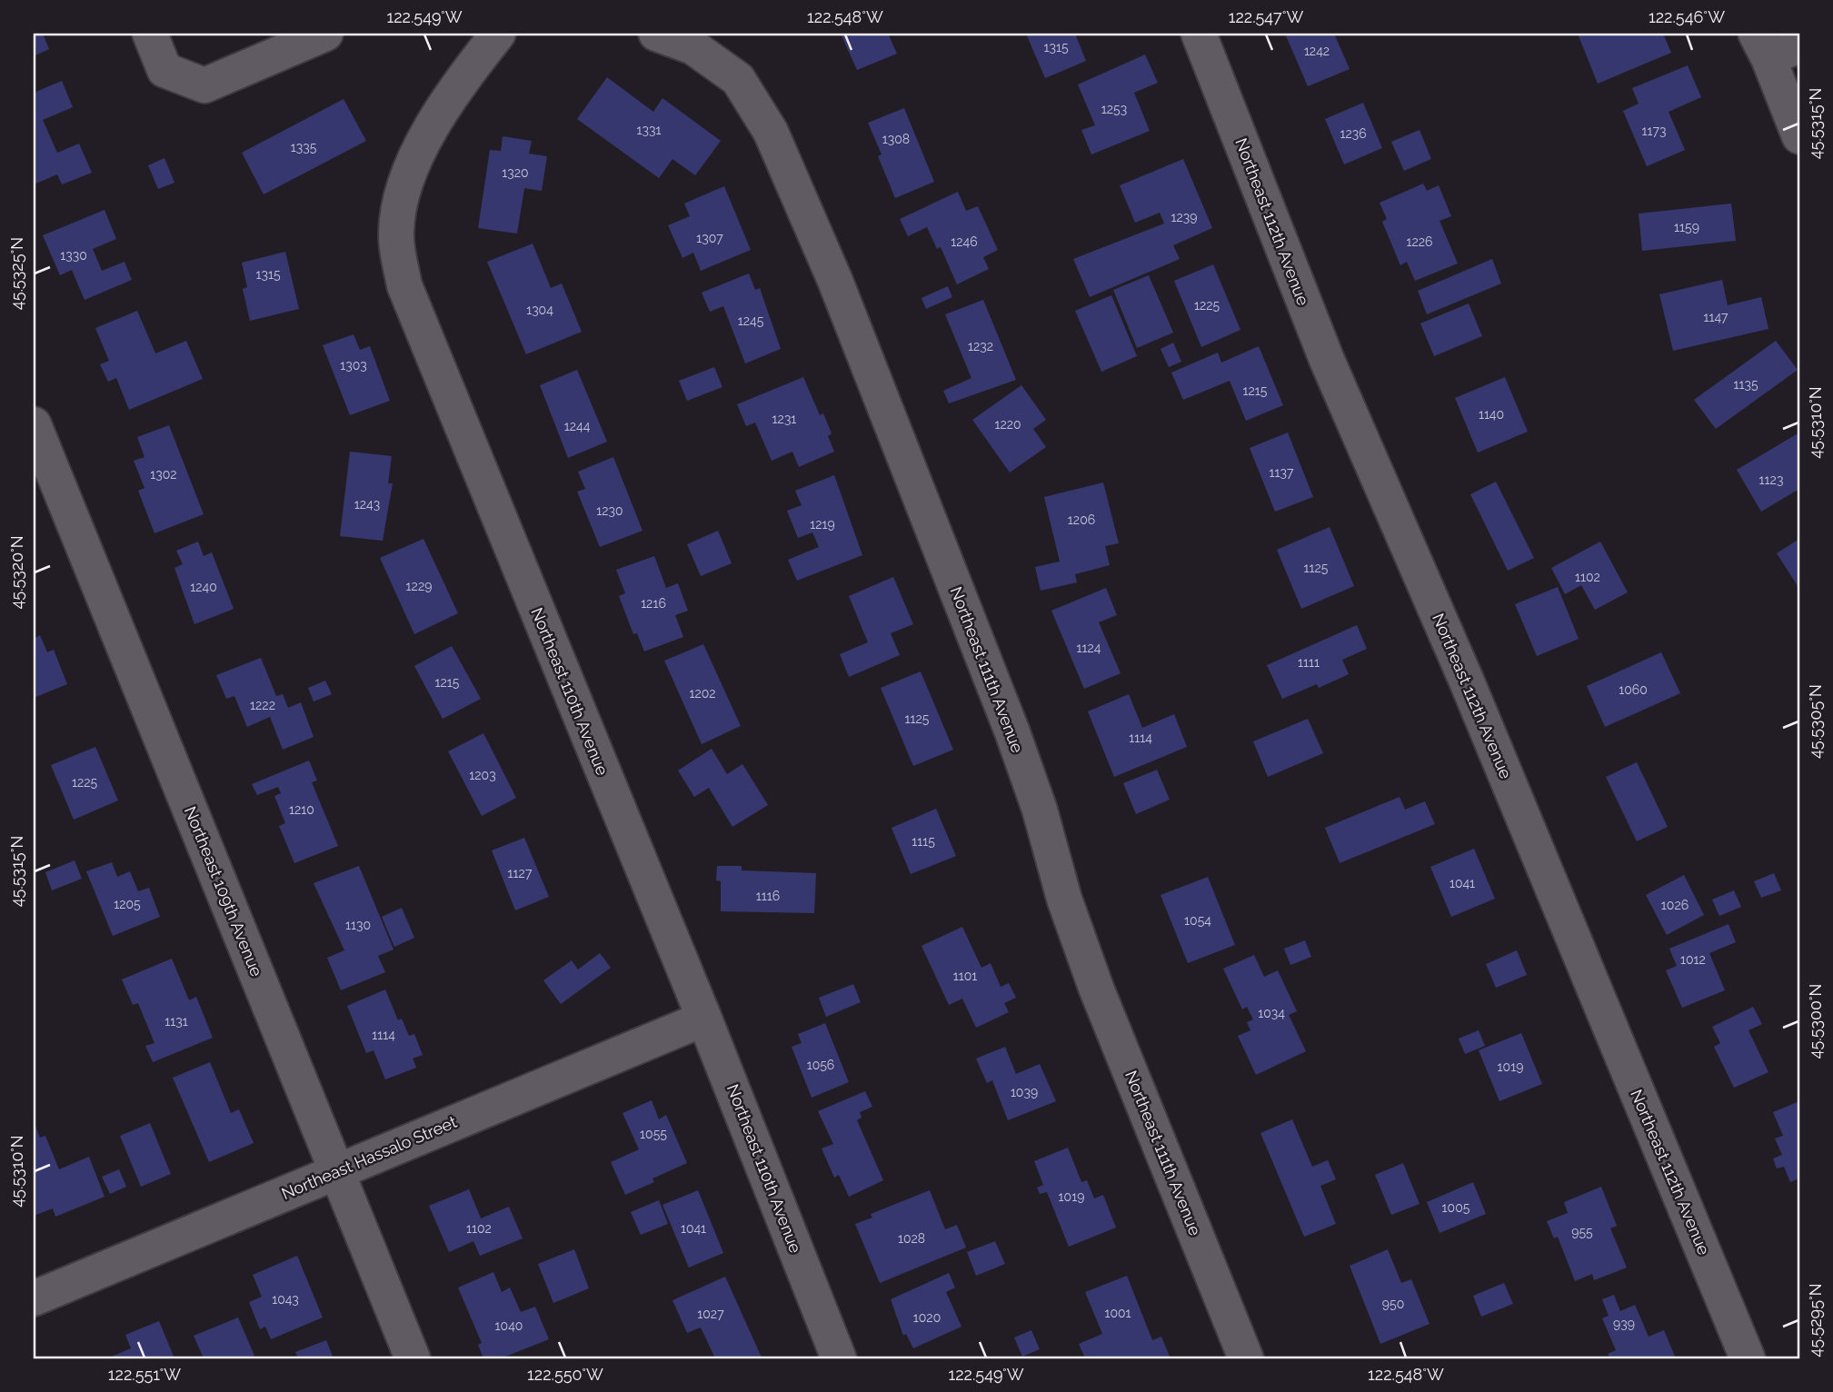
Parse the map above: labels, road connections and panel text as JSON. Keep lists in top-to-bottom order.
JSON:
{
  "streets": {
    "street": [
      "Northeast 112th Avenue",
      "Northeast 111th Avenue",
      "Northeast 110th Avenue",
      "Northeast 109th Avenue",
      "Northeast Hassalo Street"
    ]
  },
  "crossings": [
    ["Northeast 110th Avenue", "Northeast Hassalo Street"],
    ["Northeast 109th Avenue", "Northeast Hassalo Street"]
  ],
  "house_numbers": [
    "1315",
    "1242",
    "1253",
    "1331",
    "1173",
    "1236",
    "1308",
    "1335",
    "1320",
    "1239",
    "1159",
    "1307",
    "1246",
    "1226",
    "1330",
    "1315",
    "1225",
    "1304",
    "1147",
    "1245",
    "1232",
    "1303",
    "1135",
    "1215",
    "1140",
    "1231",
    "1220",
    "1244",
    "1137",
    "1302",
    "1123",
    "1243",
    "1230",
    "1206",
    "1219",
    "1125",
    "1102",
    "1229",
    "1240",
    "1216",
    "1124",
    "1111",
    "1215",
    "1060",
    "1202",
    "1222",
    "1125",
    "1114",
    "1203",
    "1225",
    "1210",
    "1115",
    "1127",
    "1041",
    "1116",
    "1205",
    "1026",
    "1054",
    "1130",
    "1012",
    "1101",
    "1034",
    "1131",
    "1114",
    "1056",
    "1019",
    "1039",
    "1055",
    "1019",
    "1005",
    "1102",
    "1041",
    "955",
    "1028",
    "1043",
    "950",
    "1001",
    "1027",
    "1020",
    "939",
    "1040"
  ],
  "coordinates": [
    "122.549°W",
    "122.548°W",
    "122.547°W",
    "122.546°W",
    "45.5315°N",
    "45.5325°N",
    "45.5310°N",
    "45.5320°N",
    "45.5305°N",
    "45.5300°N",
    "45.5295°N",
    "122.551°W",
    "122.550°W"
  ]
}
